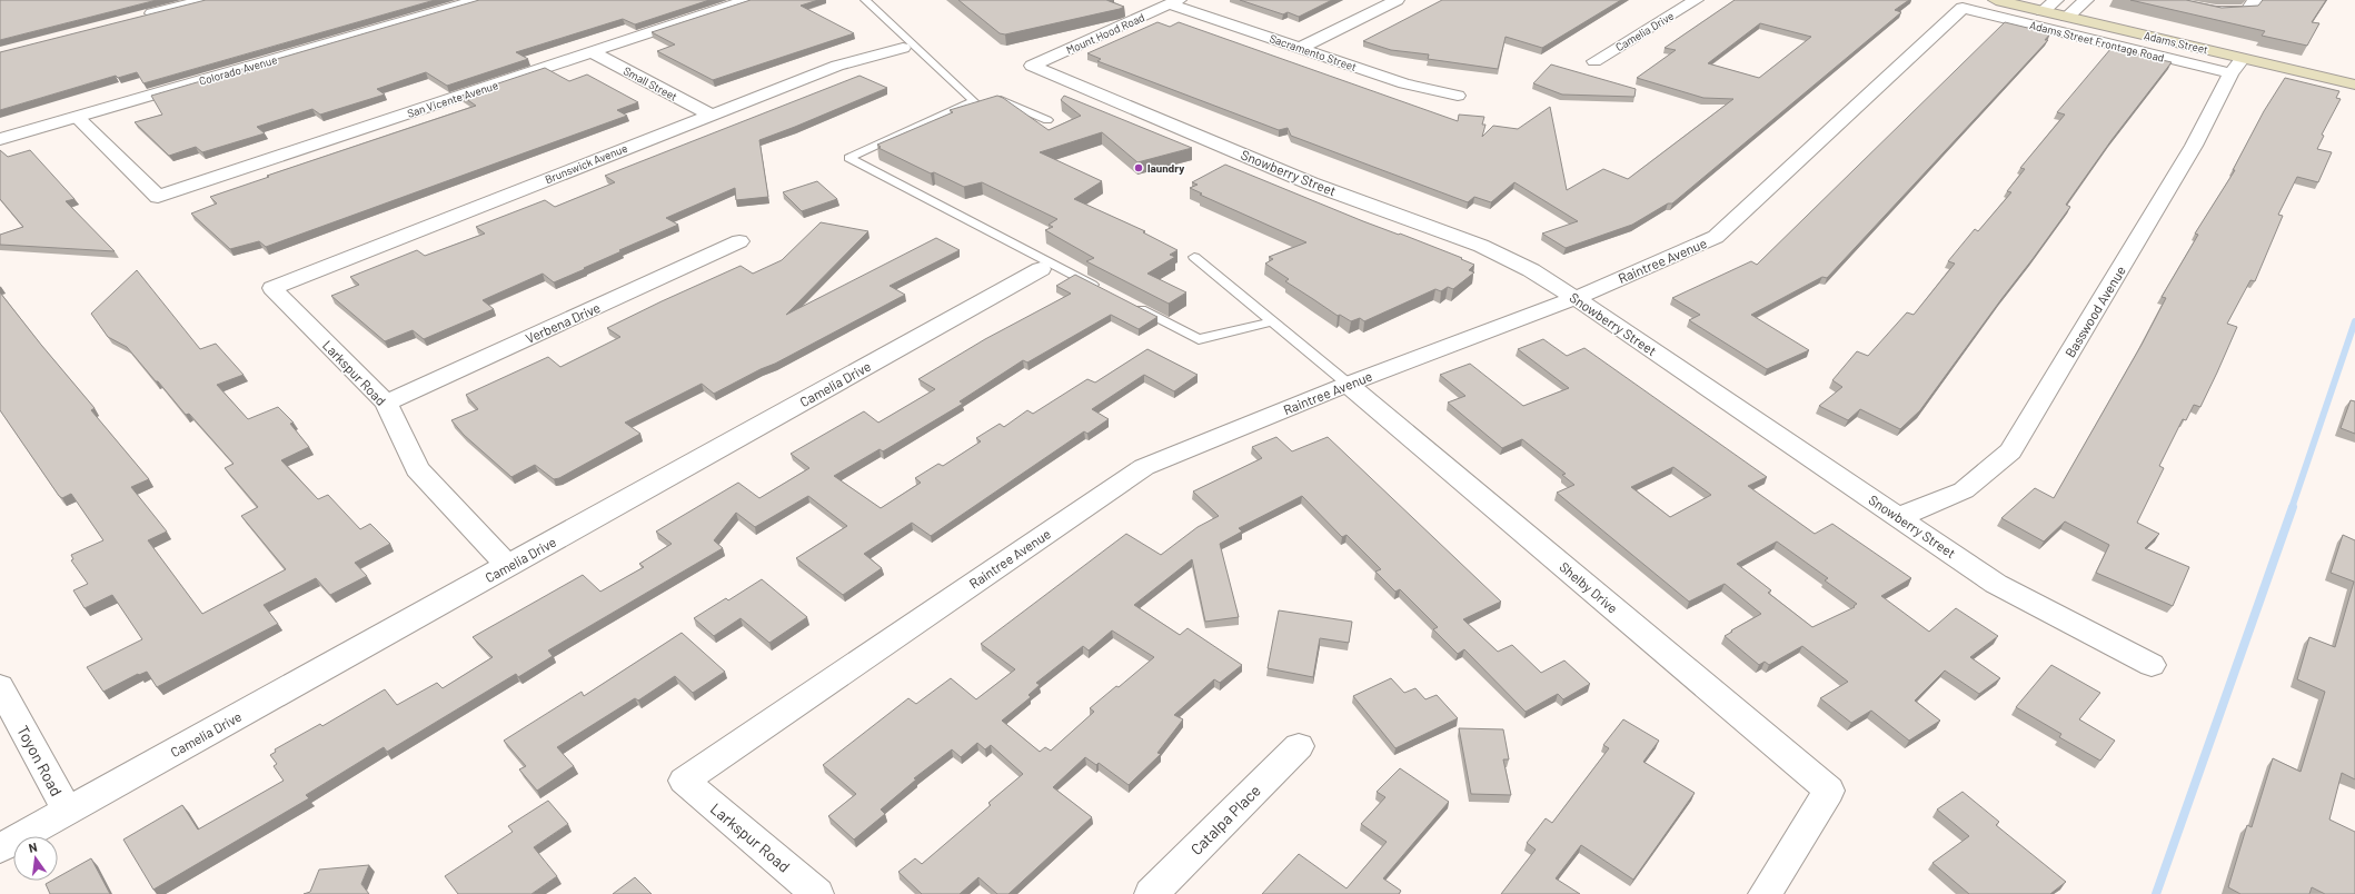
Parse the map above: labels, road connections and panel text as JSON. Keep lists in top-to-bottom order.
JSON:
{
  "streets": {
    "main road": ["Adams Street"],
    "street": [
      "Camelia Drive",
      "Mount Hood Road",
      "Adams Street Frontage Road",
      "Sacramento Street",
      "Colorado Avenue",
      "Small Street",
      "San Vicente Avenue",
      "Brunswick Avenue",
      "Snowberry Street",
      "Raintree Avenue",
      "Basswood Avenue",
      "Verbena Drive",
      "Larkspur Road",
      "Shelby Drive",
      "Toyon Road",
      "Catalpa Place"
    ]
  },
  "crossings": [
    ["Camelia Drive", "Larkspur Road"],
    ["Camelia Drive", "Toyon Road"],
    ["Mount Hood Road", "Sacramento Street"],
    ["Mount Hood Road", "Snowberry Street"],
    ["Adams Street Frontage Road", "Adams Street"],
    ["Adams Street Frontage Road", "Raintree Avenue"],
    ["Adams Street Frontage Road", "Basswood Avenue"],
    ["Adams Street", "Basswood Avenue"],
    ["Colorado Avenue", "San Vicente Avenue"],
    ["Small Street", "San Vicente Avenue"],
    ["Small Street", "Brunswick Avenue"],
    ["Brunswick Avenue", "Larkspur Road"],
    ["Snowberry Street", "Raintree Avenue"],
    ["Snowberry Street", "Basswood Avenue"],
    ["Raintree Avenue", "Larkspur Road"],
    ["Raintree Avenue", "Shelby Drive"],
    ["Verbena Drive", "Larkspur Road"]
  ],
  "places": ["laundry"],
  "north": "top"
}
